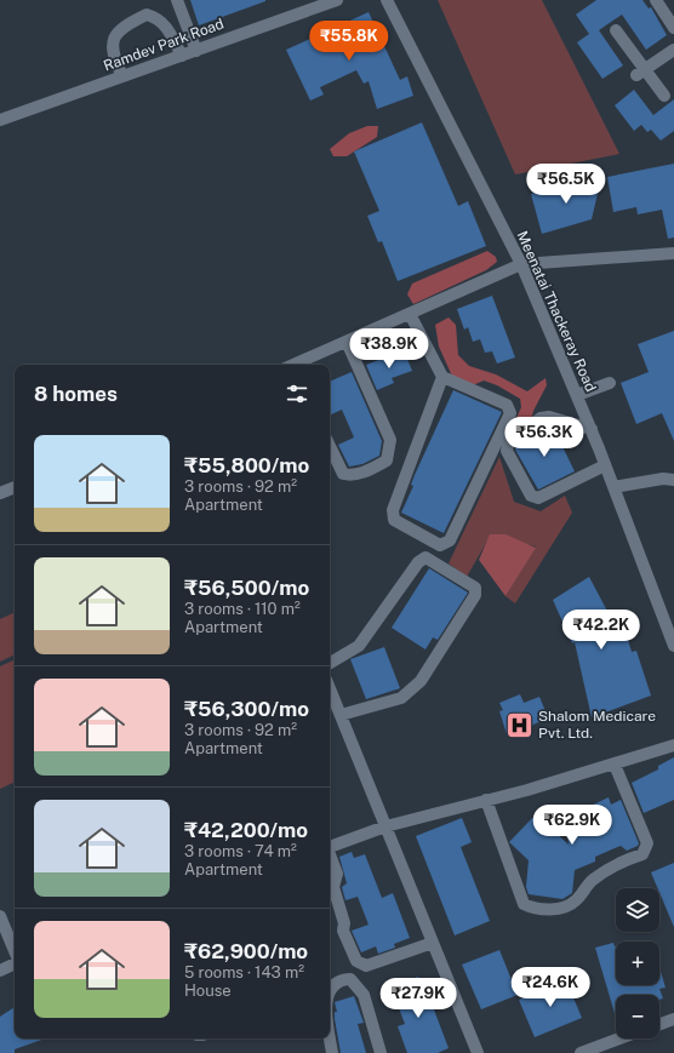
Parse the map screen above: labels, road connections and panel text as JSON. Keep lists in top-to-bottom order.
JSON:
{
  "streets": {
    "street": ["Ramdev Park Road", "Meenatai Thackeray Road"]
  },
  "places": {
    "hospital": ["Shalom Medicare Pvt. Ltd."]
  },
  "page": {
    "price": [
      "₹55.8K",
      "₹56.5K",
      "₹38.9K",
      "₹56.3K",
      "₹42.2K",
      "₹62.9K",
      "₹24.6K",
      "₹27.9K"
    ],
    "heading": "8 homes",
    "list": [
      {
        "name": "₹55,800/mo",
        "note": "3 rooms · 92 m² · Apartment"
      },
      {
        "name": "₹56,500/mo",
        "note": "3 rooms · 110 m² · Apartment"
      },
      {
        "name": "₹56,300/mo",
        "note": "3 rooms · 92 m² · Apartment"
      },
      {
        "name": "₹42,200/mo",
        "note": "3 rooms · 74 m² · Apartment"
      },
      {
        "name": "₹62,900/mo",
        "note": "5 rooms · 143 m² · House"
      }
    ],
    "map_buttons": ["+", "−"]
  }
}
